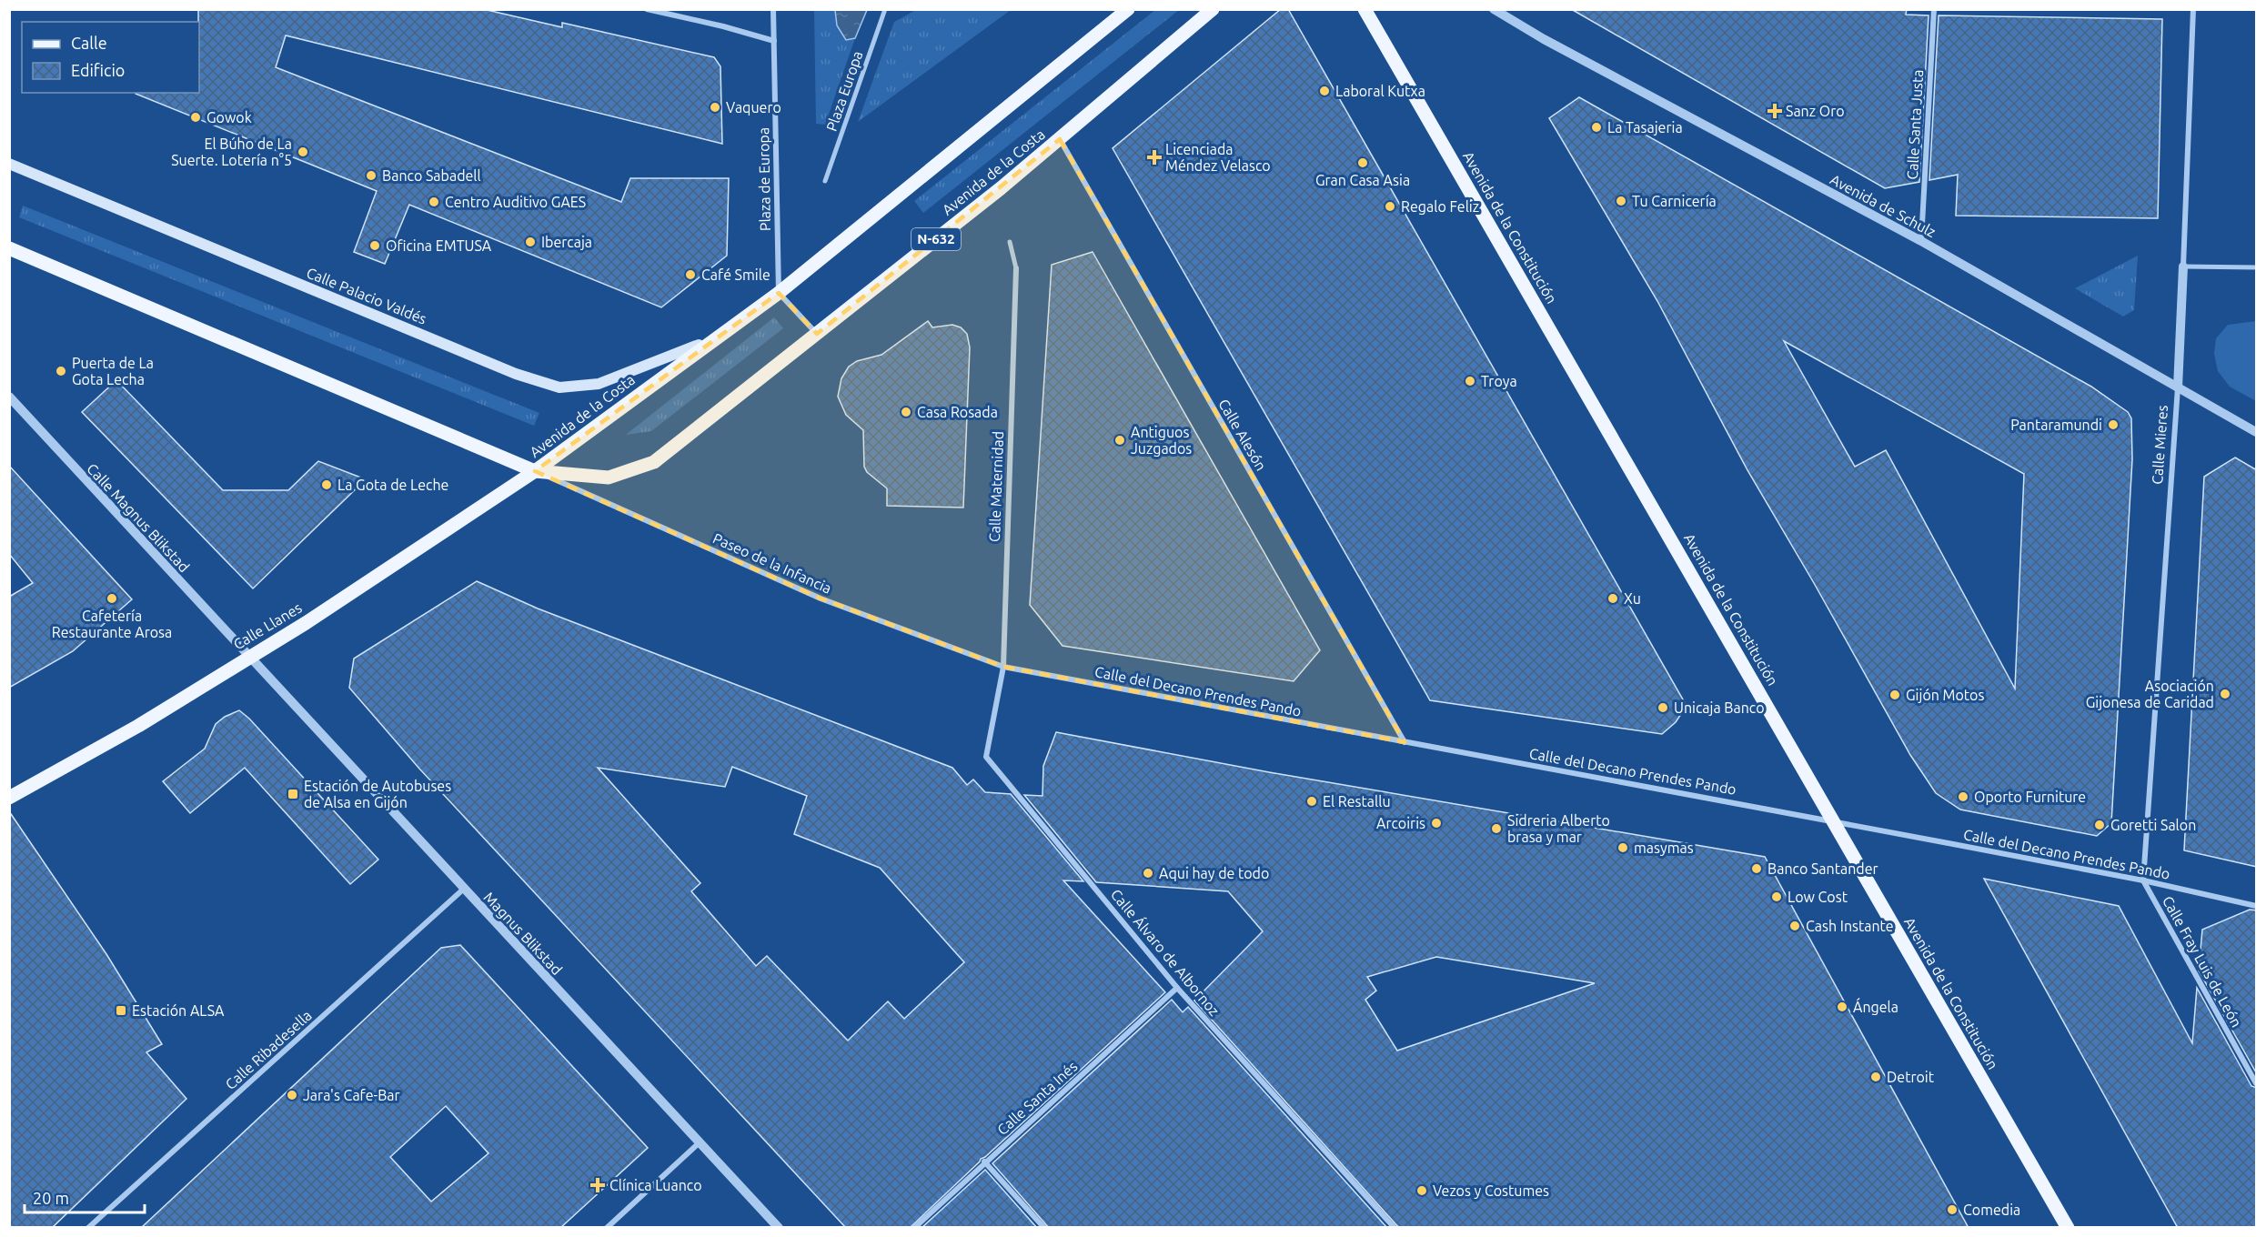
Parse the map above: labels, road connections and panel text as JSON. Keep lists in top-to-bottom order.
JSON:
{
  "streets": {
    "main road": [
      "Avenida de la Costa",
      "Avenida de la Constitución",
      "N-632",
      "Calle Palacio Valdés",
      "Calle Llanes"
    ],
    "street": [
      "Plaza Europa",
      "Calle Santa Justa",
      "Plaza de Europa",
      "Avenida de Schulz",
      "Calle Alesón",
      "Calle Mieres",
      "Calle Maternidad",
      "Calle Magnus Blikstad",
      "Paseo de la Infancia",
      "Calle del Decano Prendes Pando",
      "Magnus Blikstad",
      "Calle Álvaro de Albornoz",
      "Calle Fray Luis de León",
      "Calle Ribadesella",
      "Calle Santa Inés"
    ]
  },
  "crossings": [
    ["Calle Santa Justa", "Avenida de Schulz"],
    ["Avenida de la Costa", "Plaza de Europa"],
    ["Avenida de la Costa", "Calle Palacio Valdés"],
    ["Avenida de la Costa", "Calle Alesón"],
    ["Avenida de la Costa", "Paseo de la Infancia"],
    ["Avenida de la Costa", "Calle Llanes"],
    ["Avenida de Schulz", "Calle Mieres"],
    ["Avenida de la Constitución", "Calle del Decano Prendes Pando"],
    ["Calle Alesón", "Calle del Decano Prendes Pando"],
    ["Calle Mieres", "Calle del Decano Prendes Pando"],
    ["Calle Mieres", "Calle Fray Luis de León"],
    ["Calle Maternidad", "Paseo de la Infancia"],
    ["Calle Maternidad", "Calle del Decano Prendes Pando"],
    ["Calle Maternidad", "Calle Álvaro de Albornoz"],
    ["Calle Magnus Blikstad", "Calle Llanes"],
    ["Calle Magnus Blikstad", "Magnus Blikstad"],
    ["Paseo de la Infancia", "Calle Llanes"],
    ["Paseo de la Infancia", "Calle del Decano Prendes Pando"],
    ["Paseo de la Infancia", "Calle Álvaro de Albornoz"],
    ["Calle Llanes", "Magnus Blikstad"],
    ["Calle del Decano Prendes Pando", "Calle Álvaro de Albornoz"],
    ["Calle del Decano Prendes Pando", "Calle Fray Luis de León"],
    ["Magnus Blikstad", "Calle Ribadesella"],
    ["Calle Álvaro de Albornoz", "Calle Santa Inés"]
  ],
  "places": {
    "other": [
      "Laboral Kutxa",
      "Vaquero",
      "Gowok",
      "La Tasajeria",
      "El Búho de La Suerte. Lotería n°5",
      "Gran Casa Asia",
      "Banco Sabadell",
      "Tu Carnicería",
      "Centro Auditivo GAES",
      "Regalo Feliz",
      "Ibercaja",
      "Oficina EMTUSA",
      "Café Smile",
      "Puerta de La Gota Lecha",
      "Troya",
      "Casa Rosada",
      "Pantaramundi",
      "Antiguos Juzgados",
      "La Gota de Leche",
      "Cafetería Restaurante Arosa",
      "Xu",
      "Asociación Gijonesa de Caridad",
      "Gijón Motos",
      "Unicaja Banco",
      "Oporto Furniture",
      "El Restallu",
      "Arcoiris",
      "Goretti Salon",
      "Sidreria Alberto brasa y mar",
      "masymas",
      "Banco Santander",
      "Aqui hay de todo",
      "Low Cost",
      "Cash Instante",
      "Ángela",
      "Detroit",
      "Jara's Cafe-Bar",
      "Vezos y Costumes",
      "Comedia"
    ],
    "health": ["Sanz Oro", "Licenciada Méndez Velasco", "Clínica Luanco"],
    "transit": ["Estación de Autobuses de Alsa en Gijón", "Estación ALSA"]
  },
  "legend": ["Calle", "Edificio"],
  "scale_bar": "20 m"
}
